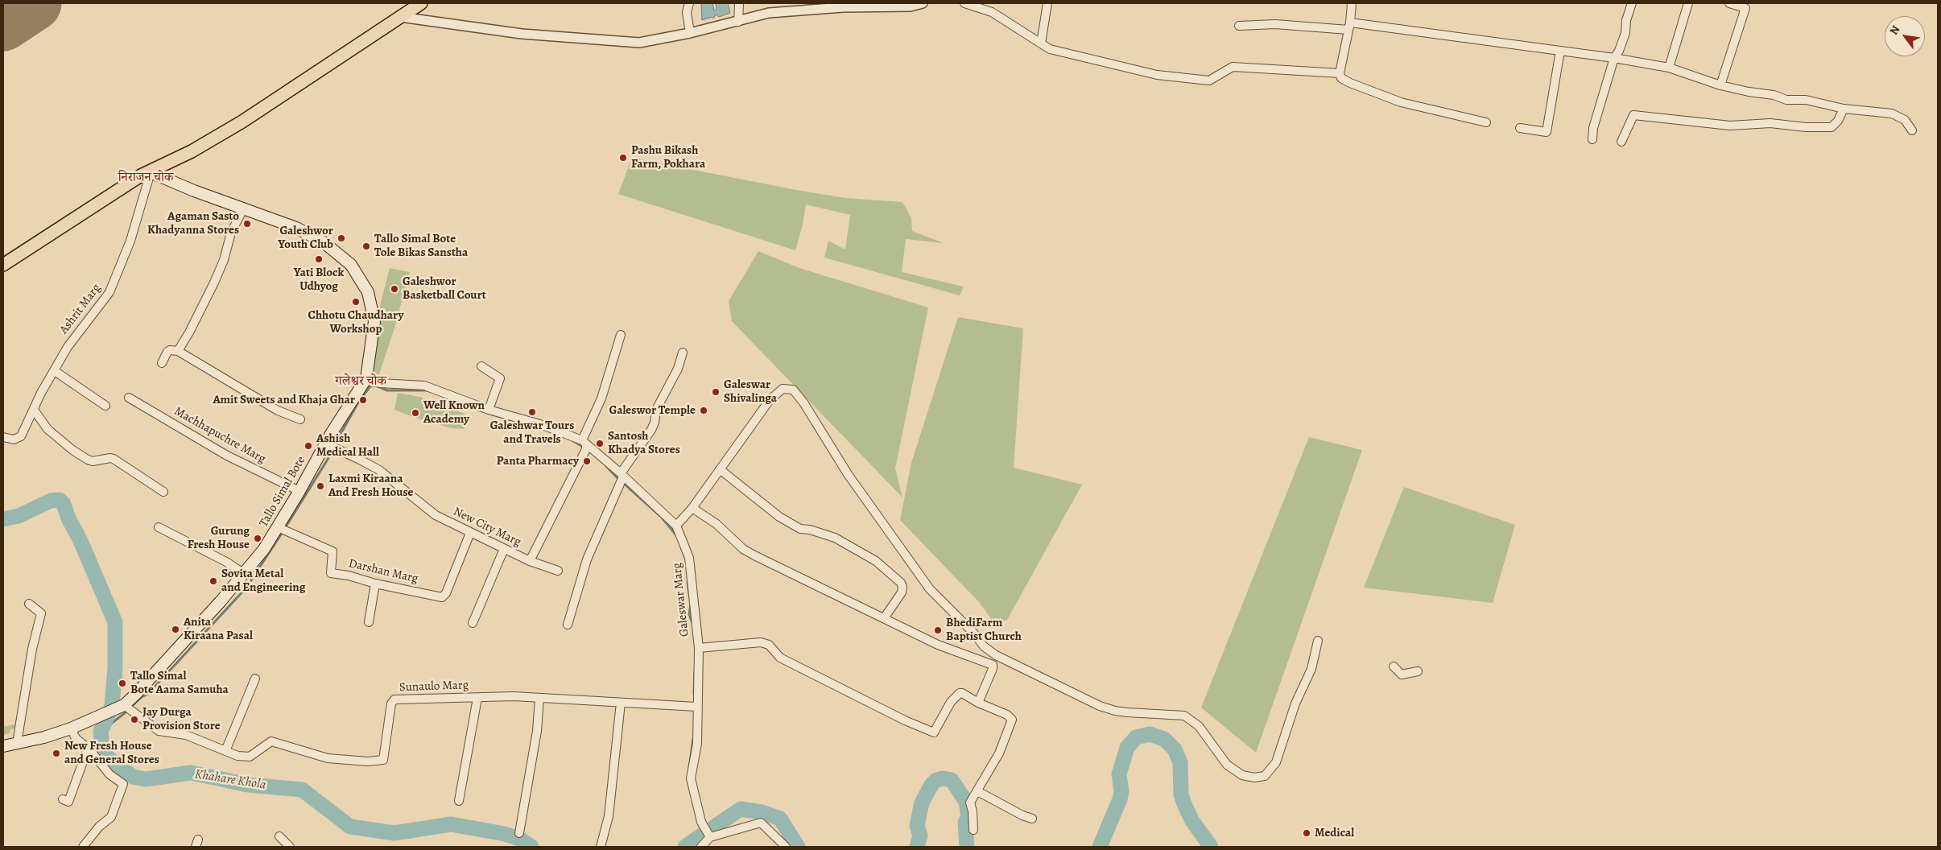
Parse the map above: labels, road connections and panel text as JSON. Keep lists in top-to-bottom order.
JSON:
{
  "streets": {
    "main road": ["Tallo Simal Bote"],
    "street": [
      "Ashrit Marg",
      "Machhapuchre Marg",
      "New City Marg",
      "Darshan Marg",
      "Galeswar Marg",
      "Sunaulo Marg"
    ]
  },
  "crossings": [
    ["Ashrit Marg", "Tallo Simal Bote"],
    ["Machhapuchre Marg", "Tallo Simal Bote"],
    ["Tallo Simal Bote", "New City Marg"],
    ["Tallo Simal Bote", "Darshan Marg"],
    ["Tallo Simal Bote", "Galeswar Marg"],
    ["Tallo Simal Bote", "Sunaulo Marg"],
    ["New City Marg", "Darshan Marg"],
    ["New City Marg", "Galeswar Marg"],
    ["Galeswar Marg", "Sunaulo Marg"]
  ],
  "districts": ["निराजन चोक", "गलेश्वर चोक"],
  "water": ["Khahare Khola"],
  "places": [
    "Pashu Bikash Farm, Pokhara",
    "Agaman Sasto Khadyanna Stores",
    "Galeshwor Youth Club",
    "Tallo Simal Bote Tole Bikas Sanstha",
    "Yati Block Udhyog",
    "Galeshwor Basketball Court",
    "Chhotu Chaudhary Workshop",
    "Galeswar Shivalinga",
    "Amit Sweets and Khaja Ghar",
    "Galeswor Temple",
    "Galeshwar Tours and Travels",
    "Well Known Academy",
    "Santosh Khadya Stores",
    "Ashish Medical Hall",
    "Panta Pharmacy",
    "Laxmi Kiraana And Fresh House",
    "Gurung Fresh House",
    "Sovita Metal and Engineering",
    "Anita Kiraana Pasal",
    "BhediFarm Baptist Church",
    "Tallo Simal Bote Aama Samuha",
    "Jay Durga Provision Store",
    "New Fresh House and General Stores",
    "Medical"
  ],
  "north": "top left"
}
